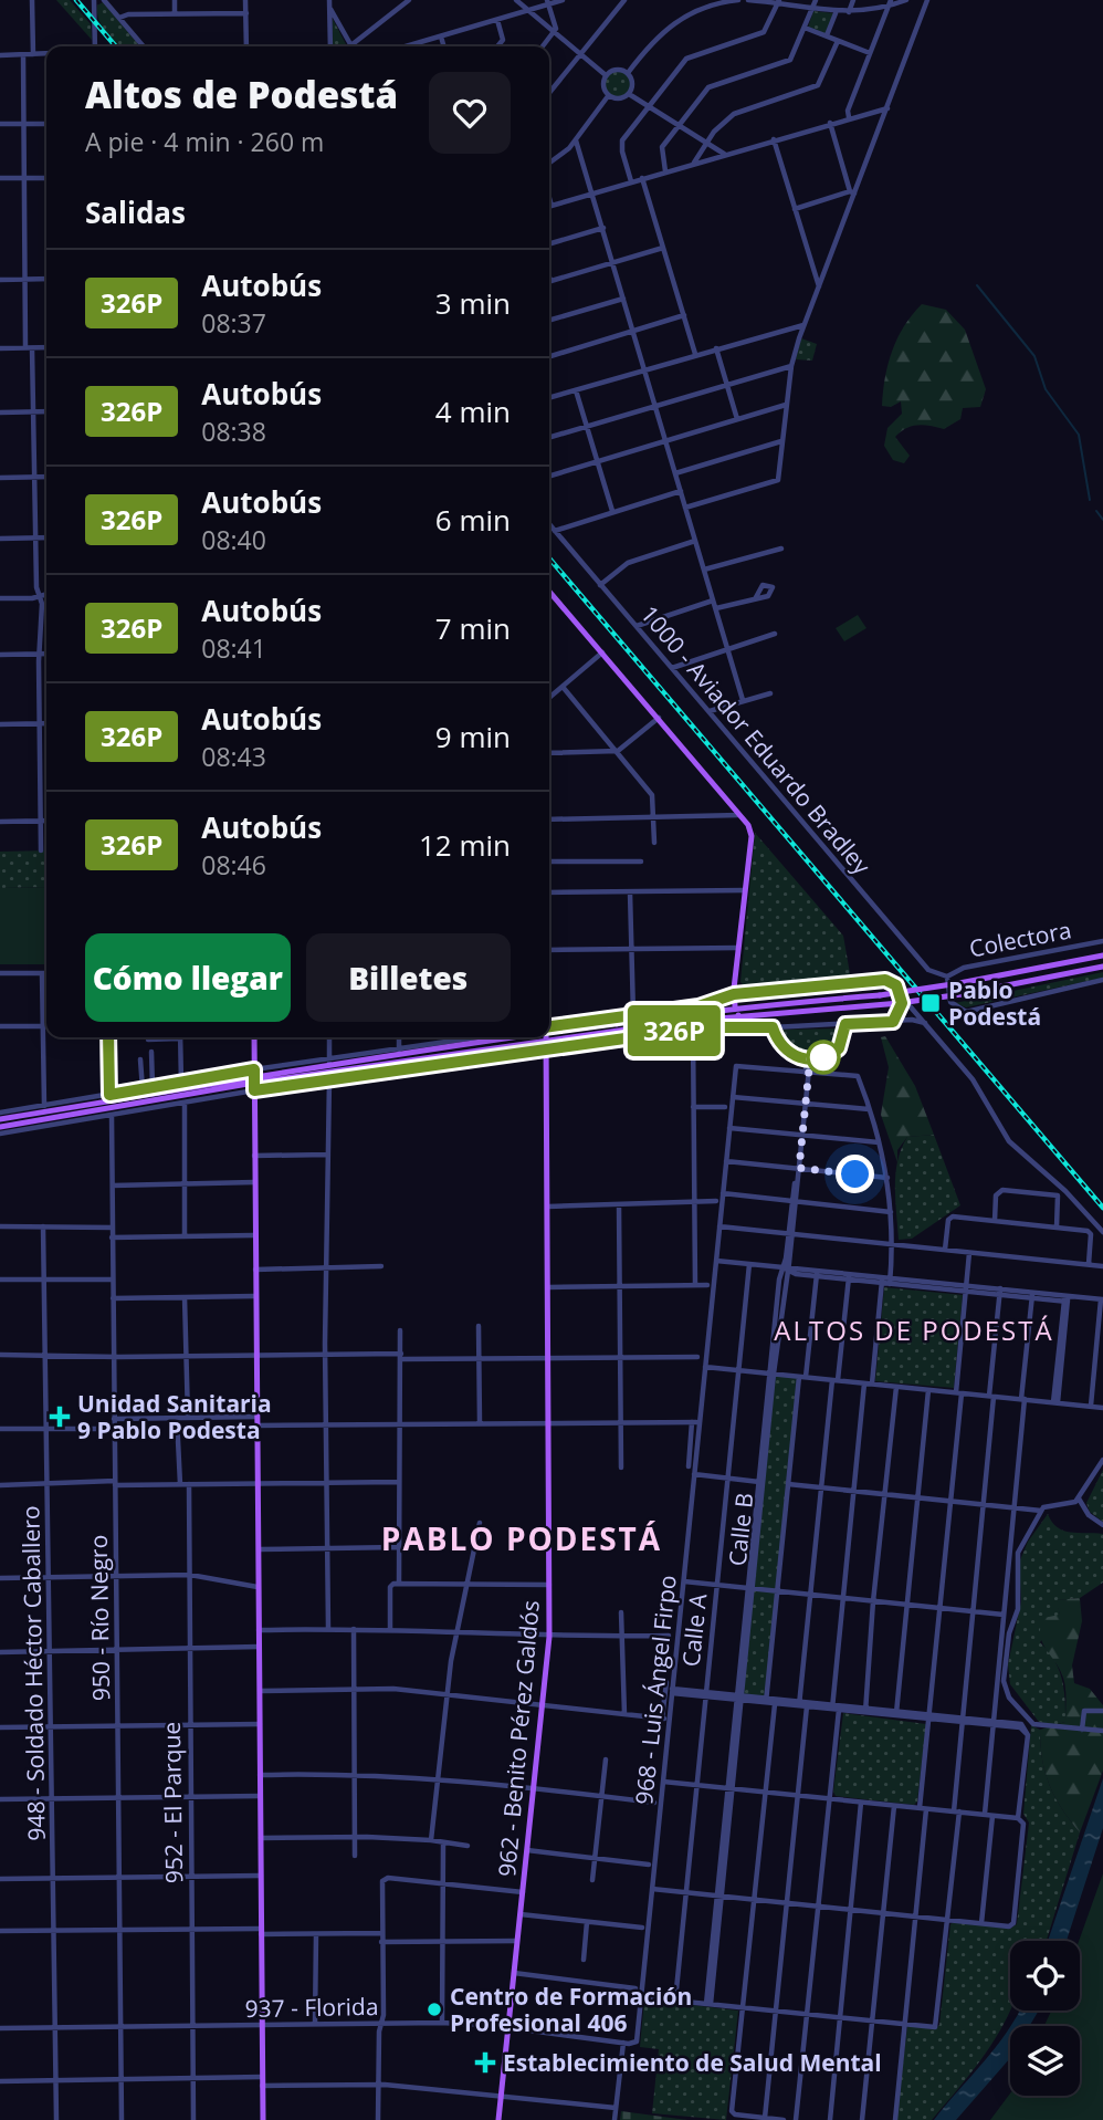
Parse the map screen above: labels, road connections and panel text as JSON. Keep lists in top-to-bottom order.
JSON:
{
  "streets": {
    "main road": ["962 - Benito Pérez Galdós"],
    "street": [
      "1000 - Aviador Eduardo Bradley",
      "Colectora",
      "Calle B",
      "950 - Río Negro",
      "Calle A",
      "948 - Soldado Héctor Caballero",
      "968 - Luis Ángel Firpo",
      "952 - El Parque",
      "937 - Florida"
    ]
  },
  "crossings": [
    ["1000 - Aviador Eduardo Bradley", "Colectora"],
    ["Calle B", "968 - Luis Ángel Firpo"],
    ["950 - Río Negro", "937 - Florida"],
    ["948 - Soldado Héctor Caballero", "937 - Florida"],
    ["968 - Luis Ángel Firpo", "937 - Florida"],
    ["962 - Benito Pérez Galdós", "937 - Florida"],
    ["952 - El Parque", "937 - Florida"]
  ],
  "districts": ["ALTOS DE PODESTÁ", "PABLO PODESTÁ"],
  "places": {
    "transit": ["Pablo Podestá"],
    "health": ["Unidad Sanitaria 9 Pablo Podesta", "Establecimiento de Salud Mental"],
    "other": ["Centro de Formación Profesional 406"]
  },
  "lines": ["bus line 326P"],
  "page": {
    "on_map": "326P",
    "heading": [
      ["Altos de Podestá", "A pie · 4 min · 260 m"],
      "Salidas"
    ],
    "list": [
      {
        "mark": "326P",
        "name": "Autobús",
        "note": "08:37",
        "value": "3 min"
      },
      {
        "mark": "326P",
        "name": "Autobús",
        "note": "08:38",
        "value": "4 min"
      },
      {
        "mark": "326P",
        "name": "Autobús",
        "note": "08:40",
        "value": "6 min"
      },
      {
        "mark": "326P",
        "name": "Autobús",
        "note": "08:41",
        "value": "7 min"
      },
      {
        "mark": "326P",
        "name": "Autobús",
        "note": "08:43",
        "value": "9 min"
      },
      {
        "mark": "326P",
        "name": "Autobús",
        "note": "08:46",
        "value": "12 min"
      }
    ],
    "buttons": ["Cómo llegar", "Billetes"]
  }
}
